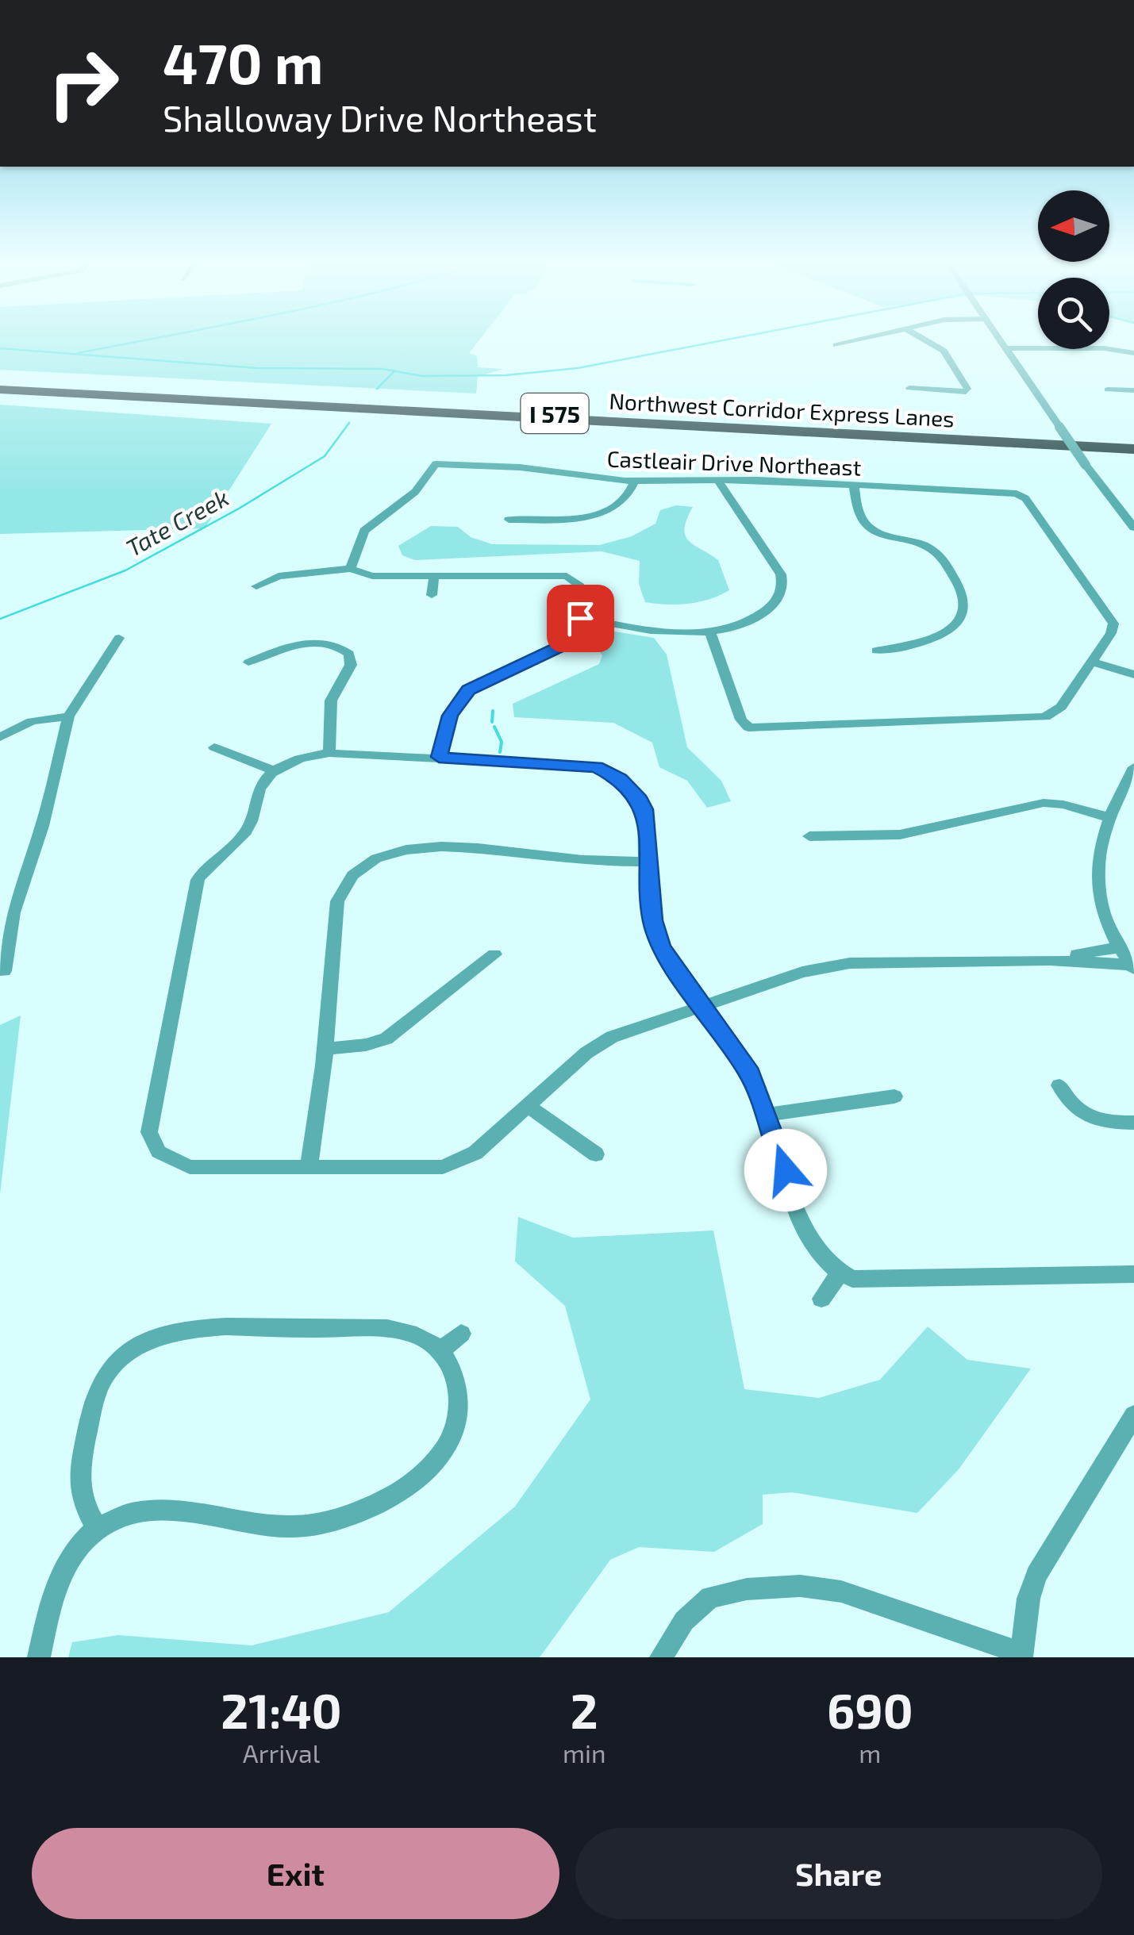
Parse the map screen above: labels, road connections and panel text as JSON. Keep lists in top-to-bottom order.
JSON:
{
  "streets": {
    "highway": ["Northwest Corridor Express Lanes", "I 575"],
    "street": ["Castleair Drive Northeast"]
  },
  "crossings": [
    ["Northwest Corridor Express Lanes", "I 575"]
  ],
  "water": ["Tate Creek"],
  "north": "left",
  "page": {
    "turn": ["470 m", "Shalloway Drive Northeast"],
    "eta": [
      "21:40",
      "Arrival",
      "2",
      "min",
      "690",
      "m"
    ],
    "buttons": ["Exit", "Share"]
  }
}
